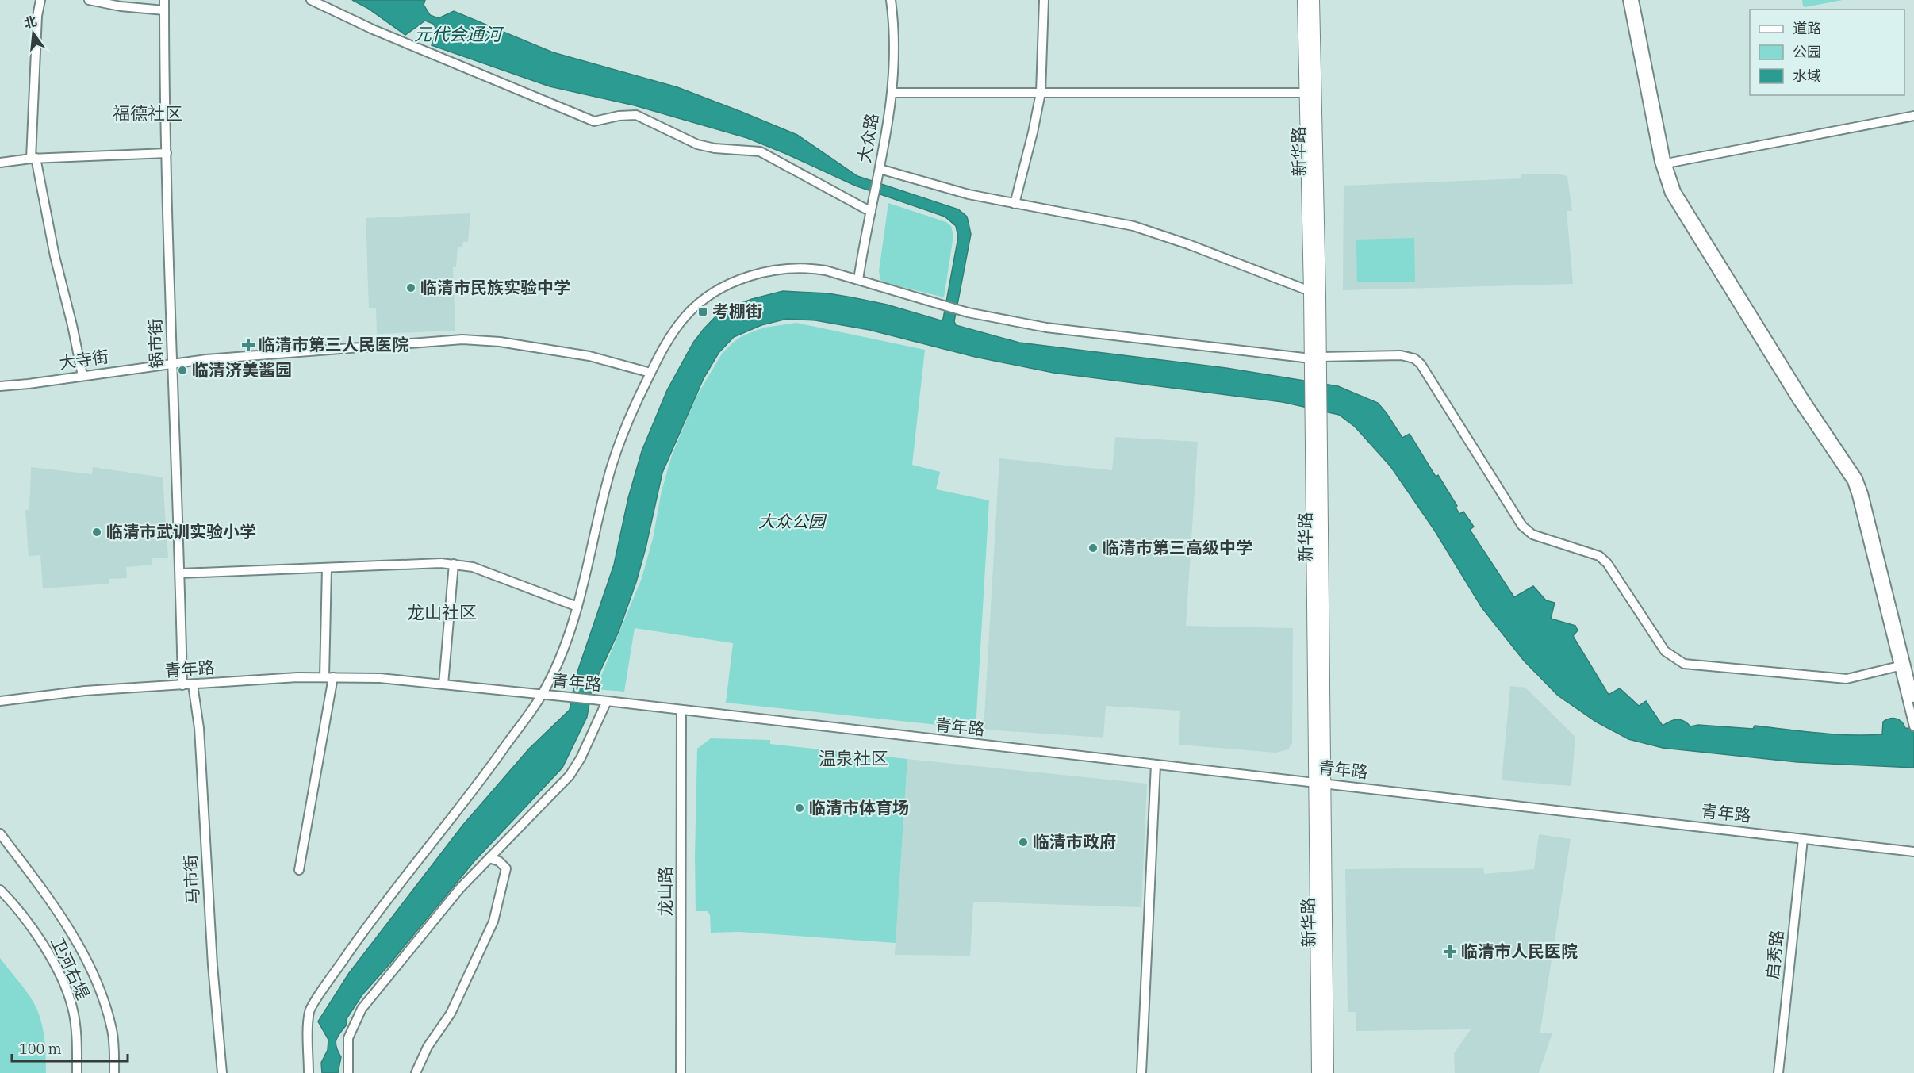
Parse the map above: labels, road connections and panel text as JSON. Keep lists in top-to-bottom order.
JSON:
{
  "streets": {
    "main road": ["新华路"],
    "street": [
      "大众路",
      "锅市街",
      "大寺街",
      "青年路",
      "马市街",
      "龙山路",
      "启秀路",
      "卫河右堤"
    ]
  },
  "crossings": [
    ["新华路", "青年路"],
    ["锅市街", "大寺街"],
    ["锅市街", "青年路"],
    ["青年路", "马市街"],
    ["青年路", "龙山路"],
    ["青年路", "启秀路"]
  ],
  "districts": ["福德社区", "龙山社区", "温泉社区"],
  "water": ["元代会通河"],
  "parks": ["大众公园"],
  "places": {
    "other": [
      "临清市民族实验中学",
      "临清济美酱园",
      "临清市武训实验小学",
      "临清市第三高级中学",
      "临清市体育场",
      "临清市政府"
    ],
    "transit": ["考棚街"],
    "health": ["临清市第三人民医院", "临清市人民医院"]
  },
  "legend": ["道路", "公园", "水域"],
  "scale_bar": "100 m",
  "north": "top"
}
